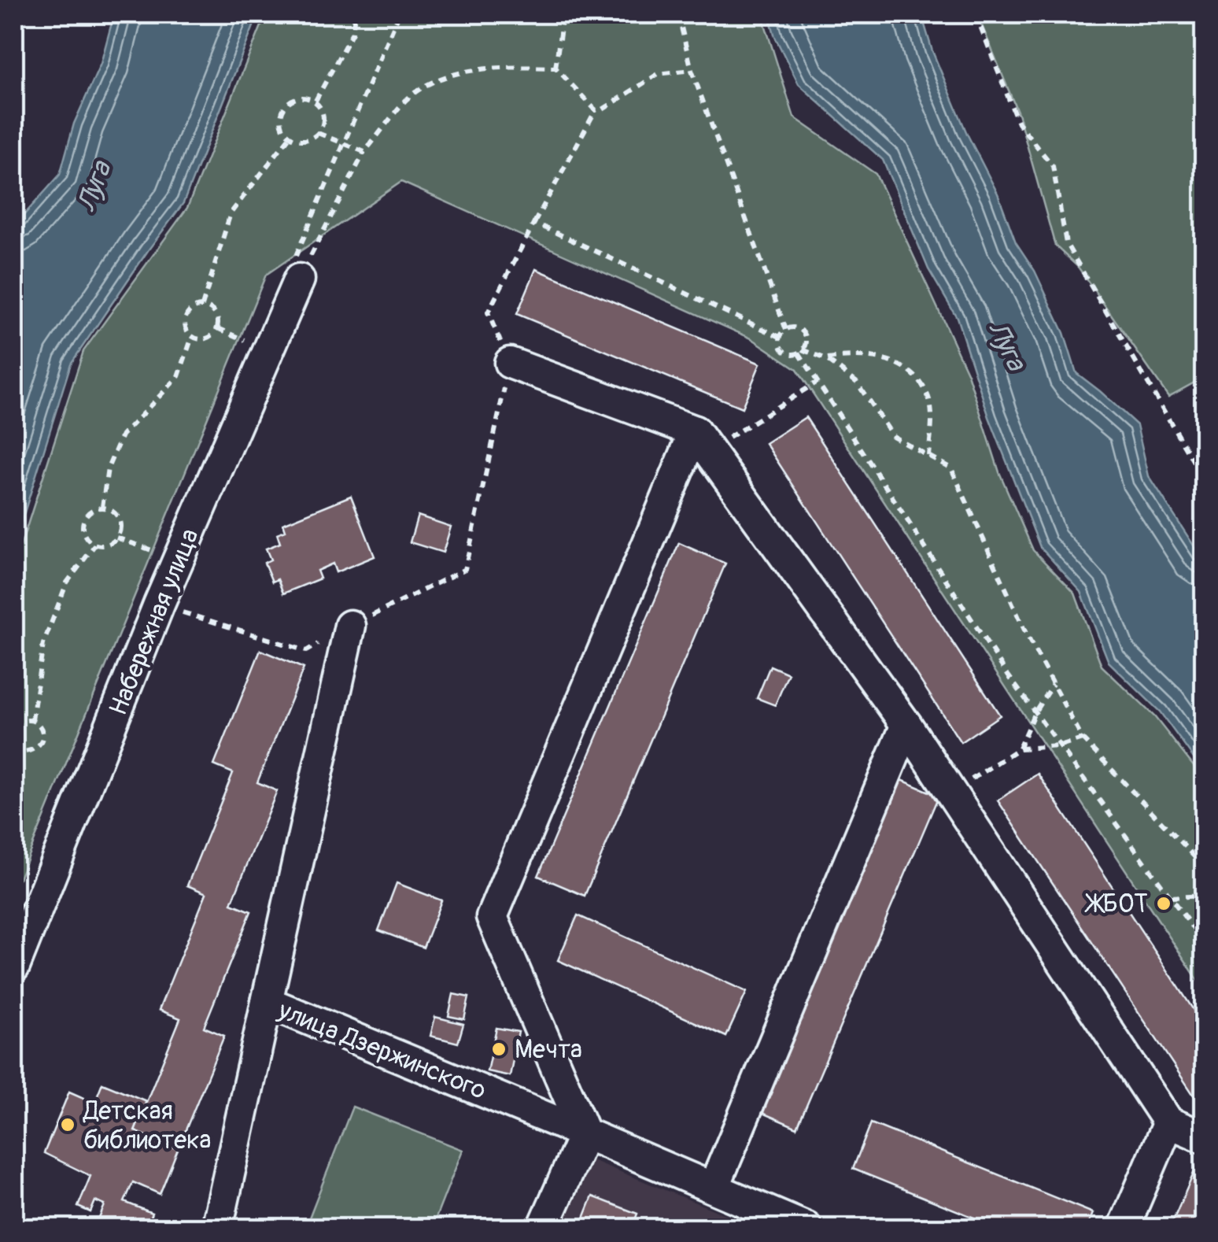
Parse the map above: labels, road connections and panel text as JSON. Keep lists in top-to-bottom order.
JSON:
{
  "streets": {
    "street": ["Набережная улица", "улица Дзержинского"]
  },
  "water": ["Луга"],
  "places": ["ЖБОТ", "Мечта", "Детская библиотека"]
}
